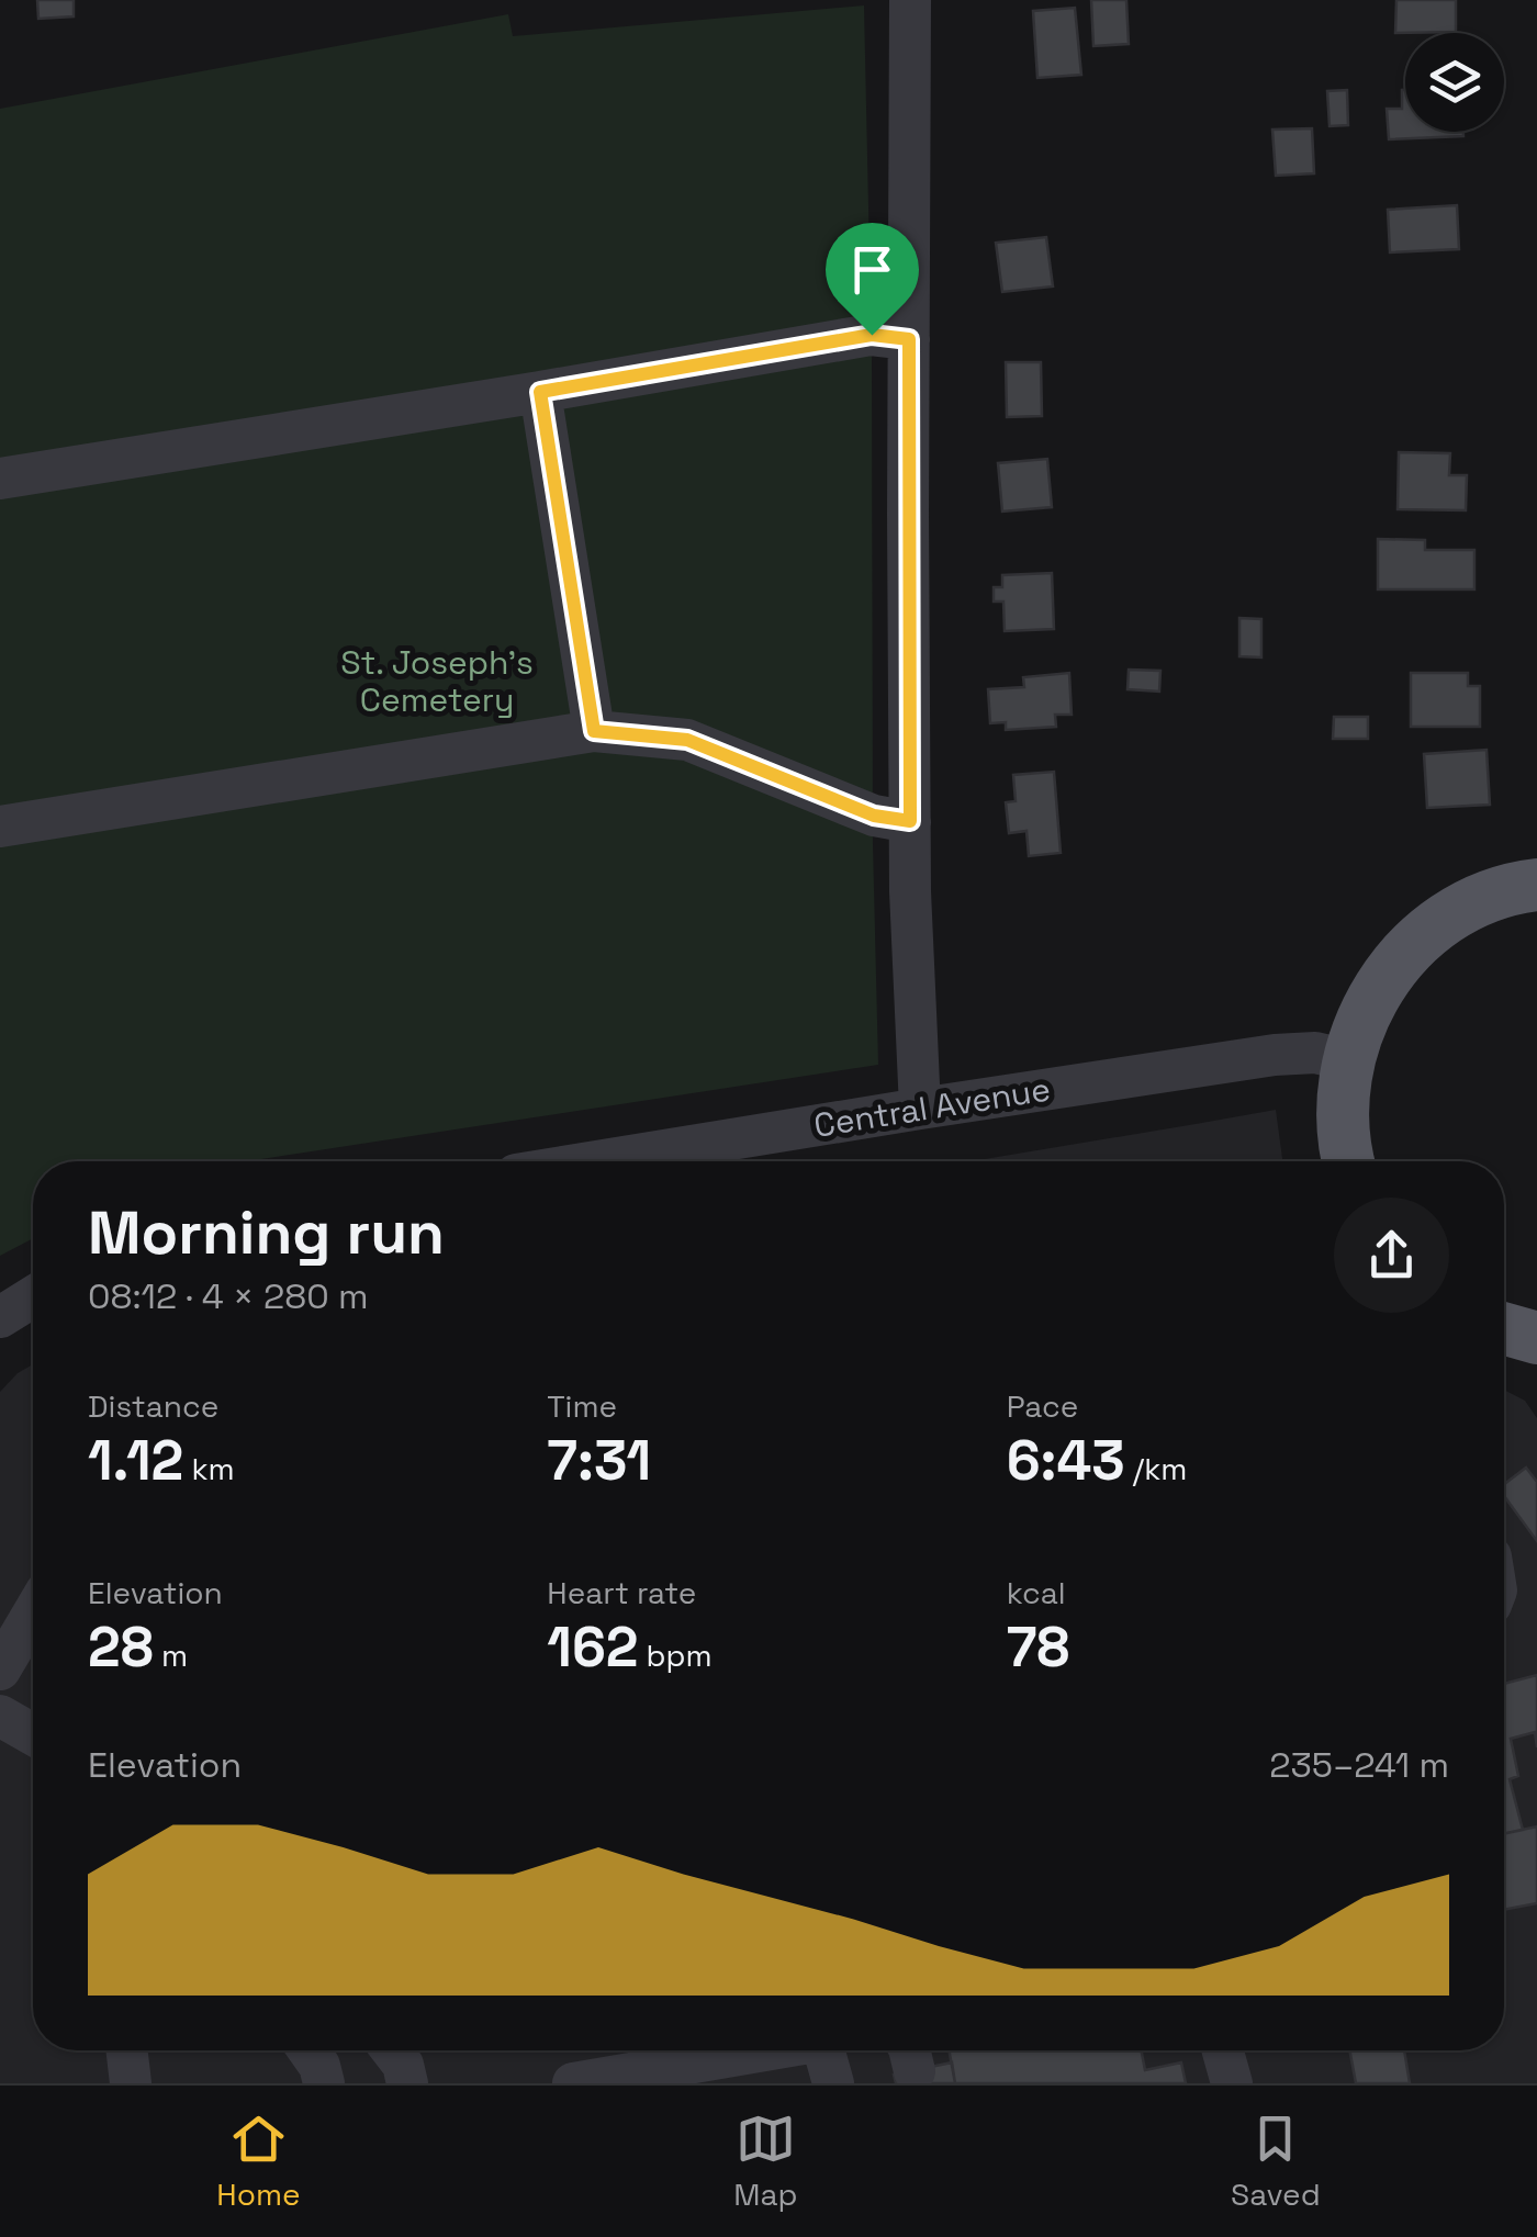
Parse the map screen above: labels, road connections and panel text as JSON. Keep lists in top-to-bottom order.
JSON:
{
  "streets": {
    "street": ["Central Avenue"]
  },
  "parks": ["St. Joseph's Cemetery"],
  "page": {
    "heading": ["Morning run", "08:12 · 4 × 280 m"],
    "stats": [
      ["Distance", "1.12 km"],
      ["Time", "7:31"],
      ["Pace", "6:43 /km"],
      ["Elevation", "28 m"],
      ["Heart rate", "162 bpm"],
      ["kcal", "78"]
    ],
    "chart": ["Elevation", "235–241 m"],
    "tabs": ["Home", "Map", "Saved"]
  }
}
